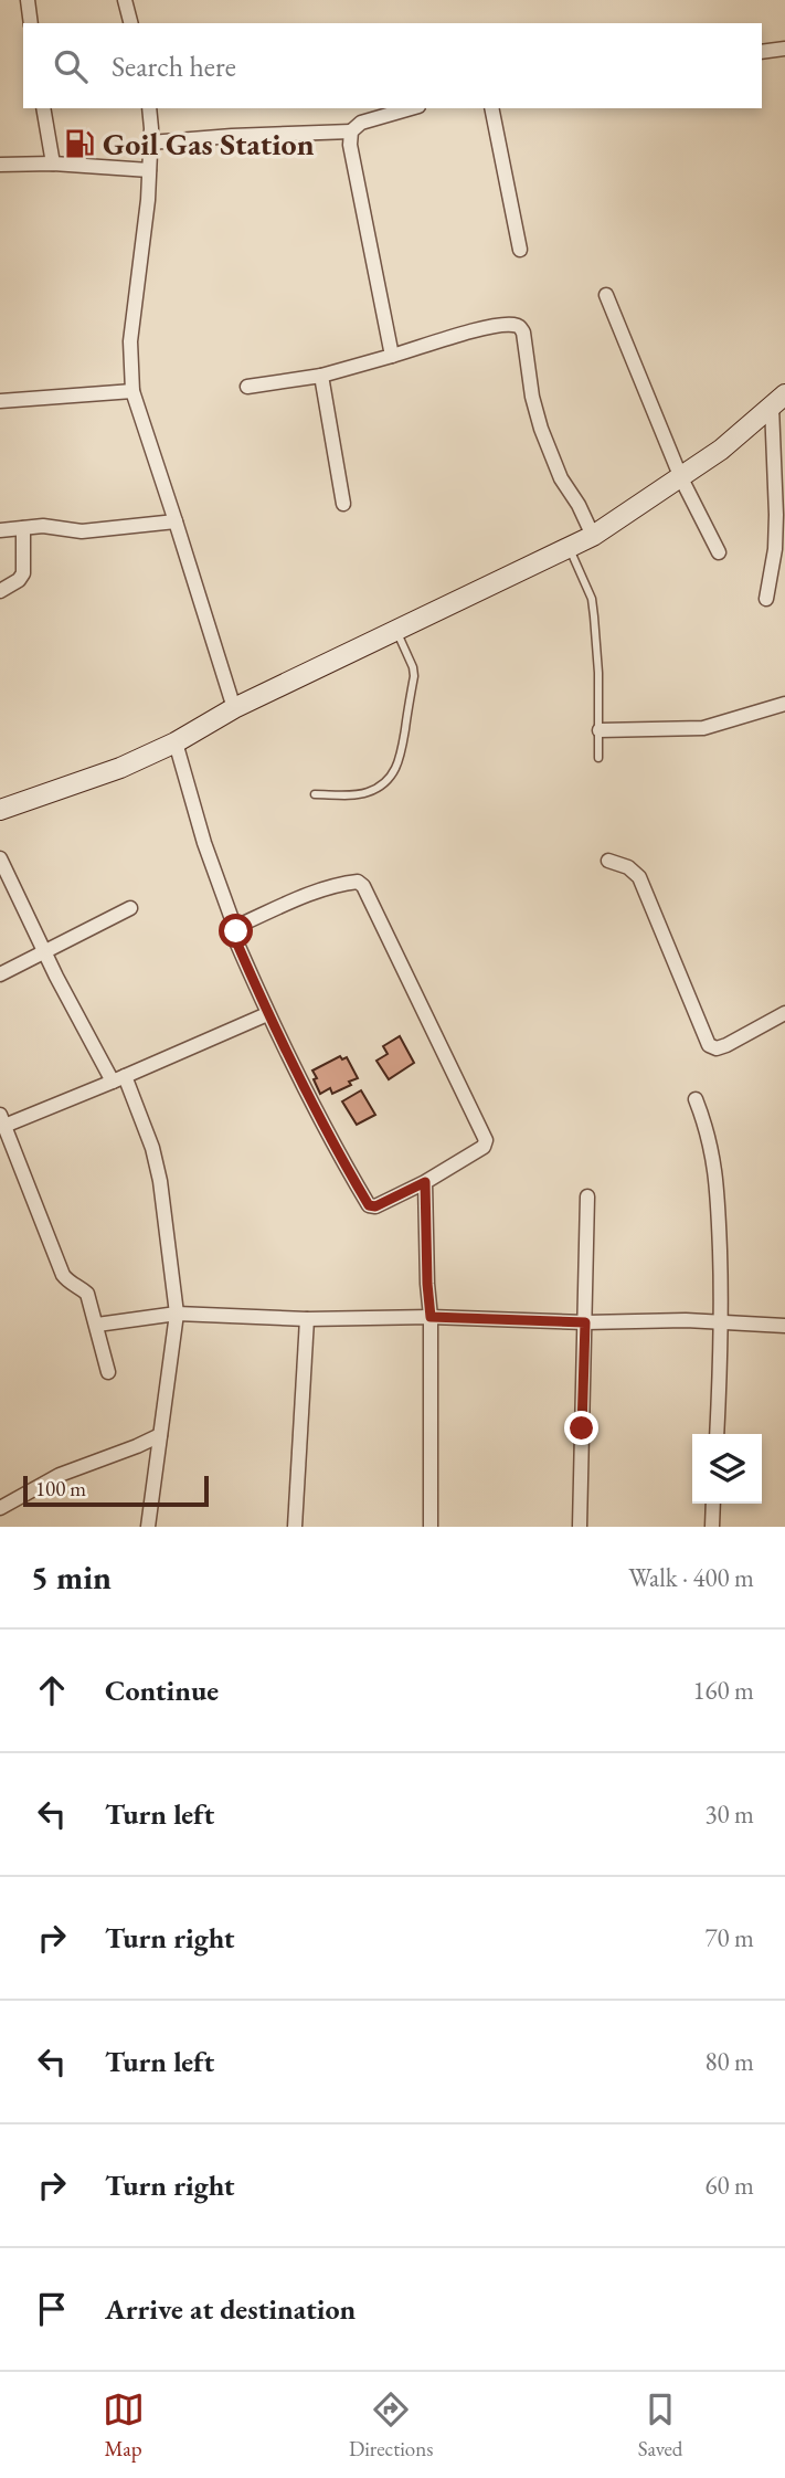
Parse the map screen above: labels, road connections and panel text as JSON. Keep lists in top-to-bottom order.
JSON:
{
  "places": {
    "fuel station": ["Goil Gas Station"]
  },
  "scale_bar": "100 m",
  "page": {
    "search": "Search here",
    "scale": "100 m",
    "heading": ["5 min", "Walk · 400 m"],
    "list": [
      ["Continue", "160 m"],
      ["Turn left", "30 m"],
      ["Turn right", "70 m"],
      ["Turn left", "80 m"],
      ["Turn right", "60 m"],
      "Arrive at destination"
    ],
    "nav": ["Map", "Directions", "Saved"]
  }
}
